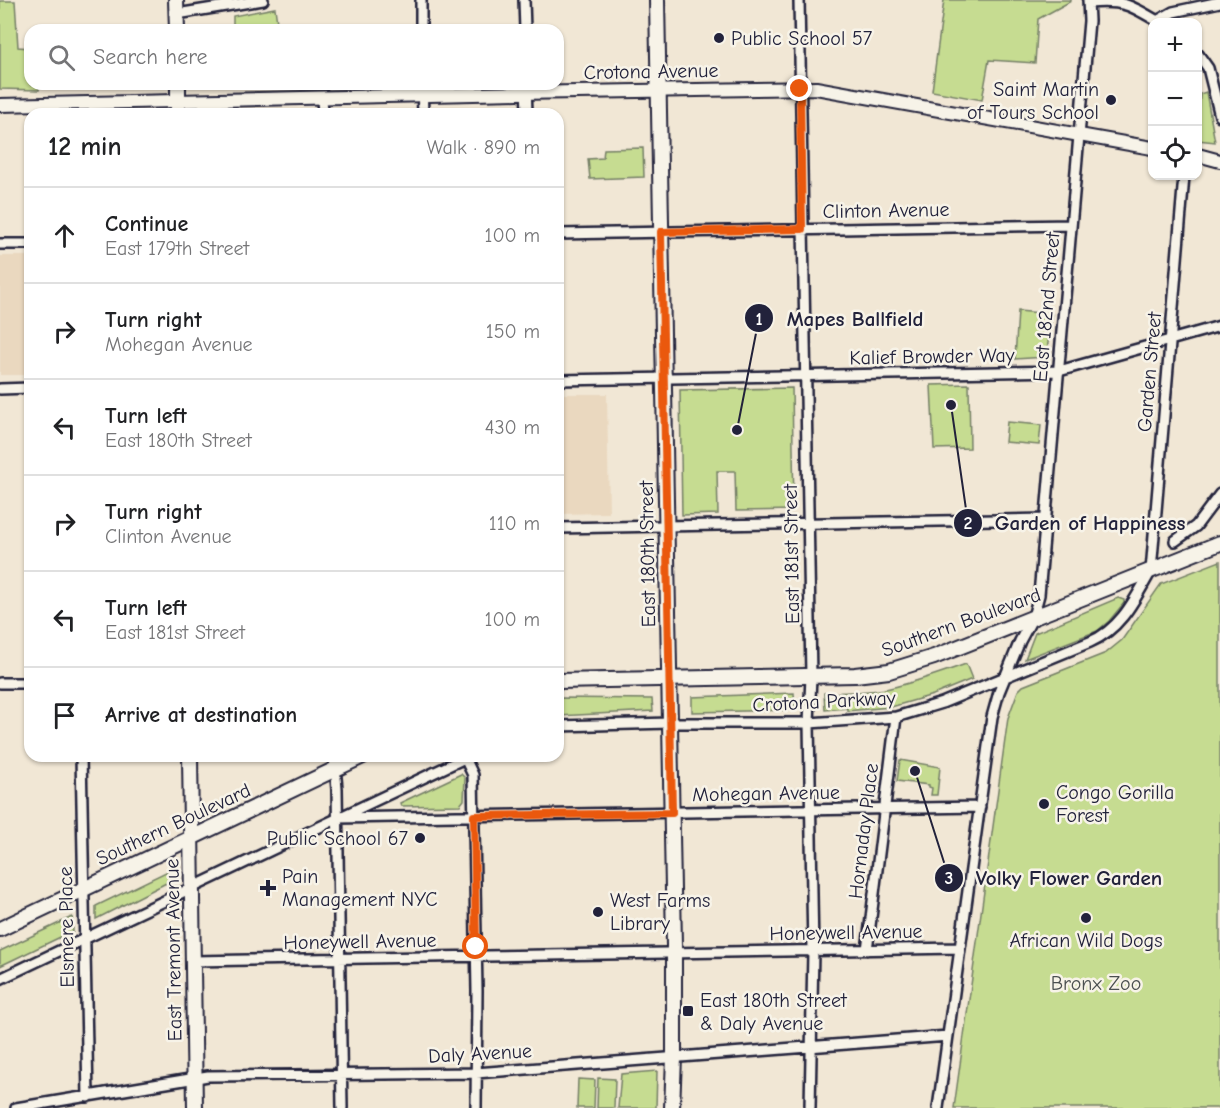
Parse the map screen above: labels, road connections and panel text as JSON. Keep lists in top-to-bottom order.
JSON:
{
  "streets": {
    "main road": ["East 180th Street", "Southern Boulevard", "East Tremont Avenue"],
    "street": [
      "Crotona Avenue",
      "Clinton Avenue",
      "East 182nd Street",
      "Kalief Browder Way",
      "Garden Street",
      "East 181st Street",
      "Crotona Parkway",
      "Mohegan Avenue",
      "Hornaday Place",
      "Elsmere Place",
      "Honeywell Avenue",
      "Daly Avenue"
    ]
  },
  "crossings": [
    ["Crotona Avenue", "East 182nd Street"],
    ["Crotona Avenue", "East 180th Street"],
    ["Crotona Avenue", "East 181st Street"],
    ["Clinton Avenue", "East 182nd Street"],
    ["Clinton Avenue", "East 180th Street"],
    ["Clinton Avenue", "East 181st Street"],
    ["East 182nd Street", "Kalief Browder Way"],
    ["East 182nd Street", "Southern Boulevard"],
    ["East 182nd Street", "Crotona Parkway"],
    ["East 182nd Street", "Mohegan Avenue"],
    ["East 182nd Street", "Honeywell Avenue"],
    ["East 182nd Street", "Daly Avenue"],
    ["Kalief Browder Way", "Garden Street"],
    ["Kalief Browder Way", "East 180th Street"],
    ["Kalief Browder Way", "East 181st Street"],
    ["Garden Street", "Southern Boulevard"],
    ["Garden Street", "Crotona Parkway"],
    ["East 180th Street", "Southern Boulevard"],
    ["East 180th Street", "Crotona Parkway"],
    ["East 180th Street", "Mohegan Avenue"],
    ["East 180th Street", "Honeywell Avenue"],
    ["East 180th Street", "Daly Avenue"],
    ["East 181st Street", "Southern Boulevard"],
    ["East 181st Street", "Crotona Parkway"],
    ["East 181st Street", "Mohegan Avenue"],
    ["East 181st Street", "Honeywell Avenue"],
    ["East 181st Street", "Daly Avenue"],
    ["Southern Boulevard", "Crotona Parkway"],
    ["Southern Boulevard", "Elsmere Place"],
    ["Southern Boulevard", "East Tremont Avenue"],
    ["Crotona Parkway", "Hornaday Place"],
    ["Mohegan Avenue", "Hornaday Place"],
    ["Hornaday Place", "Honeywell Avenue"],
    ["Elsmere Place", "Daly Avenue"],
    ["Honeywell Avenue", "East Tremont Avenue"],
    ["East Tremont Avenue", "Daly Avenue"]
  ],
  "parks": ["Bronx Zoo"],
  "places": {
    "other": [
      "Public School 57",
      "Saint Martin of Tours School",
      "Garden of Happiness",
      "Mapes Ballfield",
      "Volky Flower Garden",
      "Congo Gorilla Forest",
      "Public School 67",
      "West Farms Library",
      "African Wild Dogs"
    ],
    "health": ["Pain Management NYC"],
    "transit": ["East 180th Street & Daly Avenue"]
  },
  "page": {
    "map_buttons": ["+", "−"],
    "search": "Search here",
    "heading": ["12 min", "Walk · 890 m"],
    "list": [
      ["Continue", "East 179th Street", "100 m"],
      ["Turn right", "Mohegan Avenue", "150 m"],
      ["Turn left", "East 180th Street", "430 m"],
      ["Turn right", "Clinton Avenue", "110 m"],
      ["Turn left", "East 181st Street", "100 m"],
      "Arrive at destination"
    ]
  }
}
